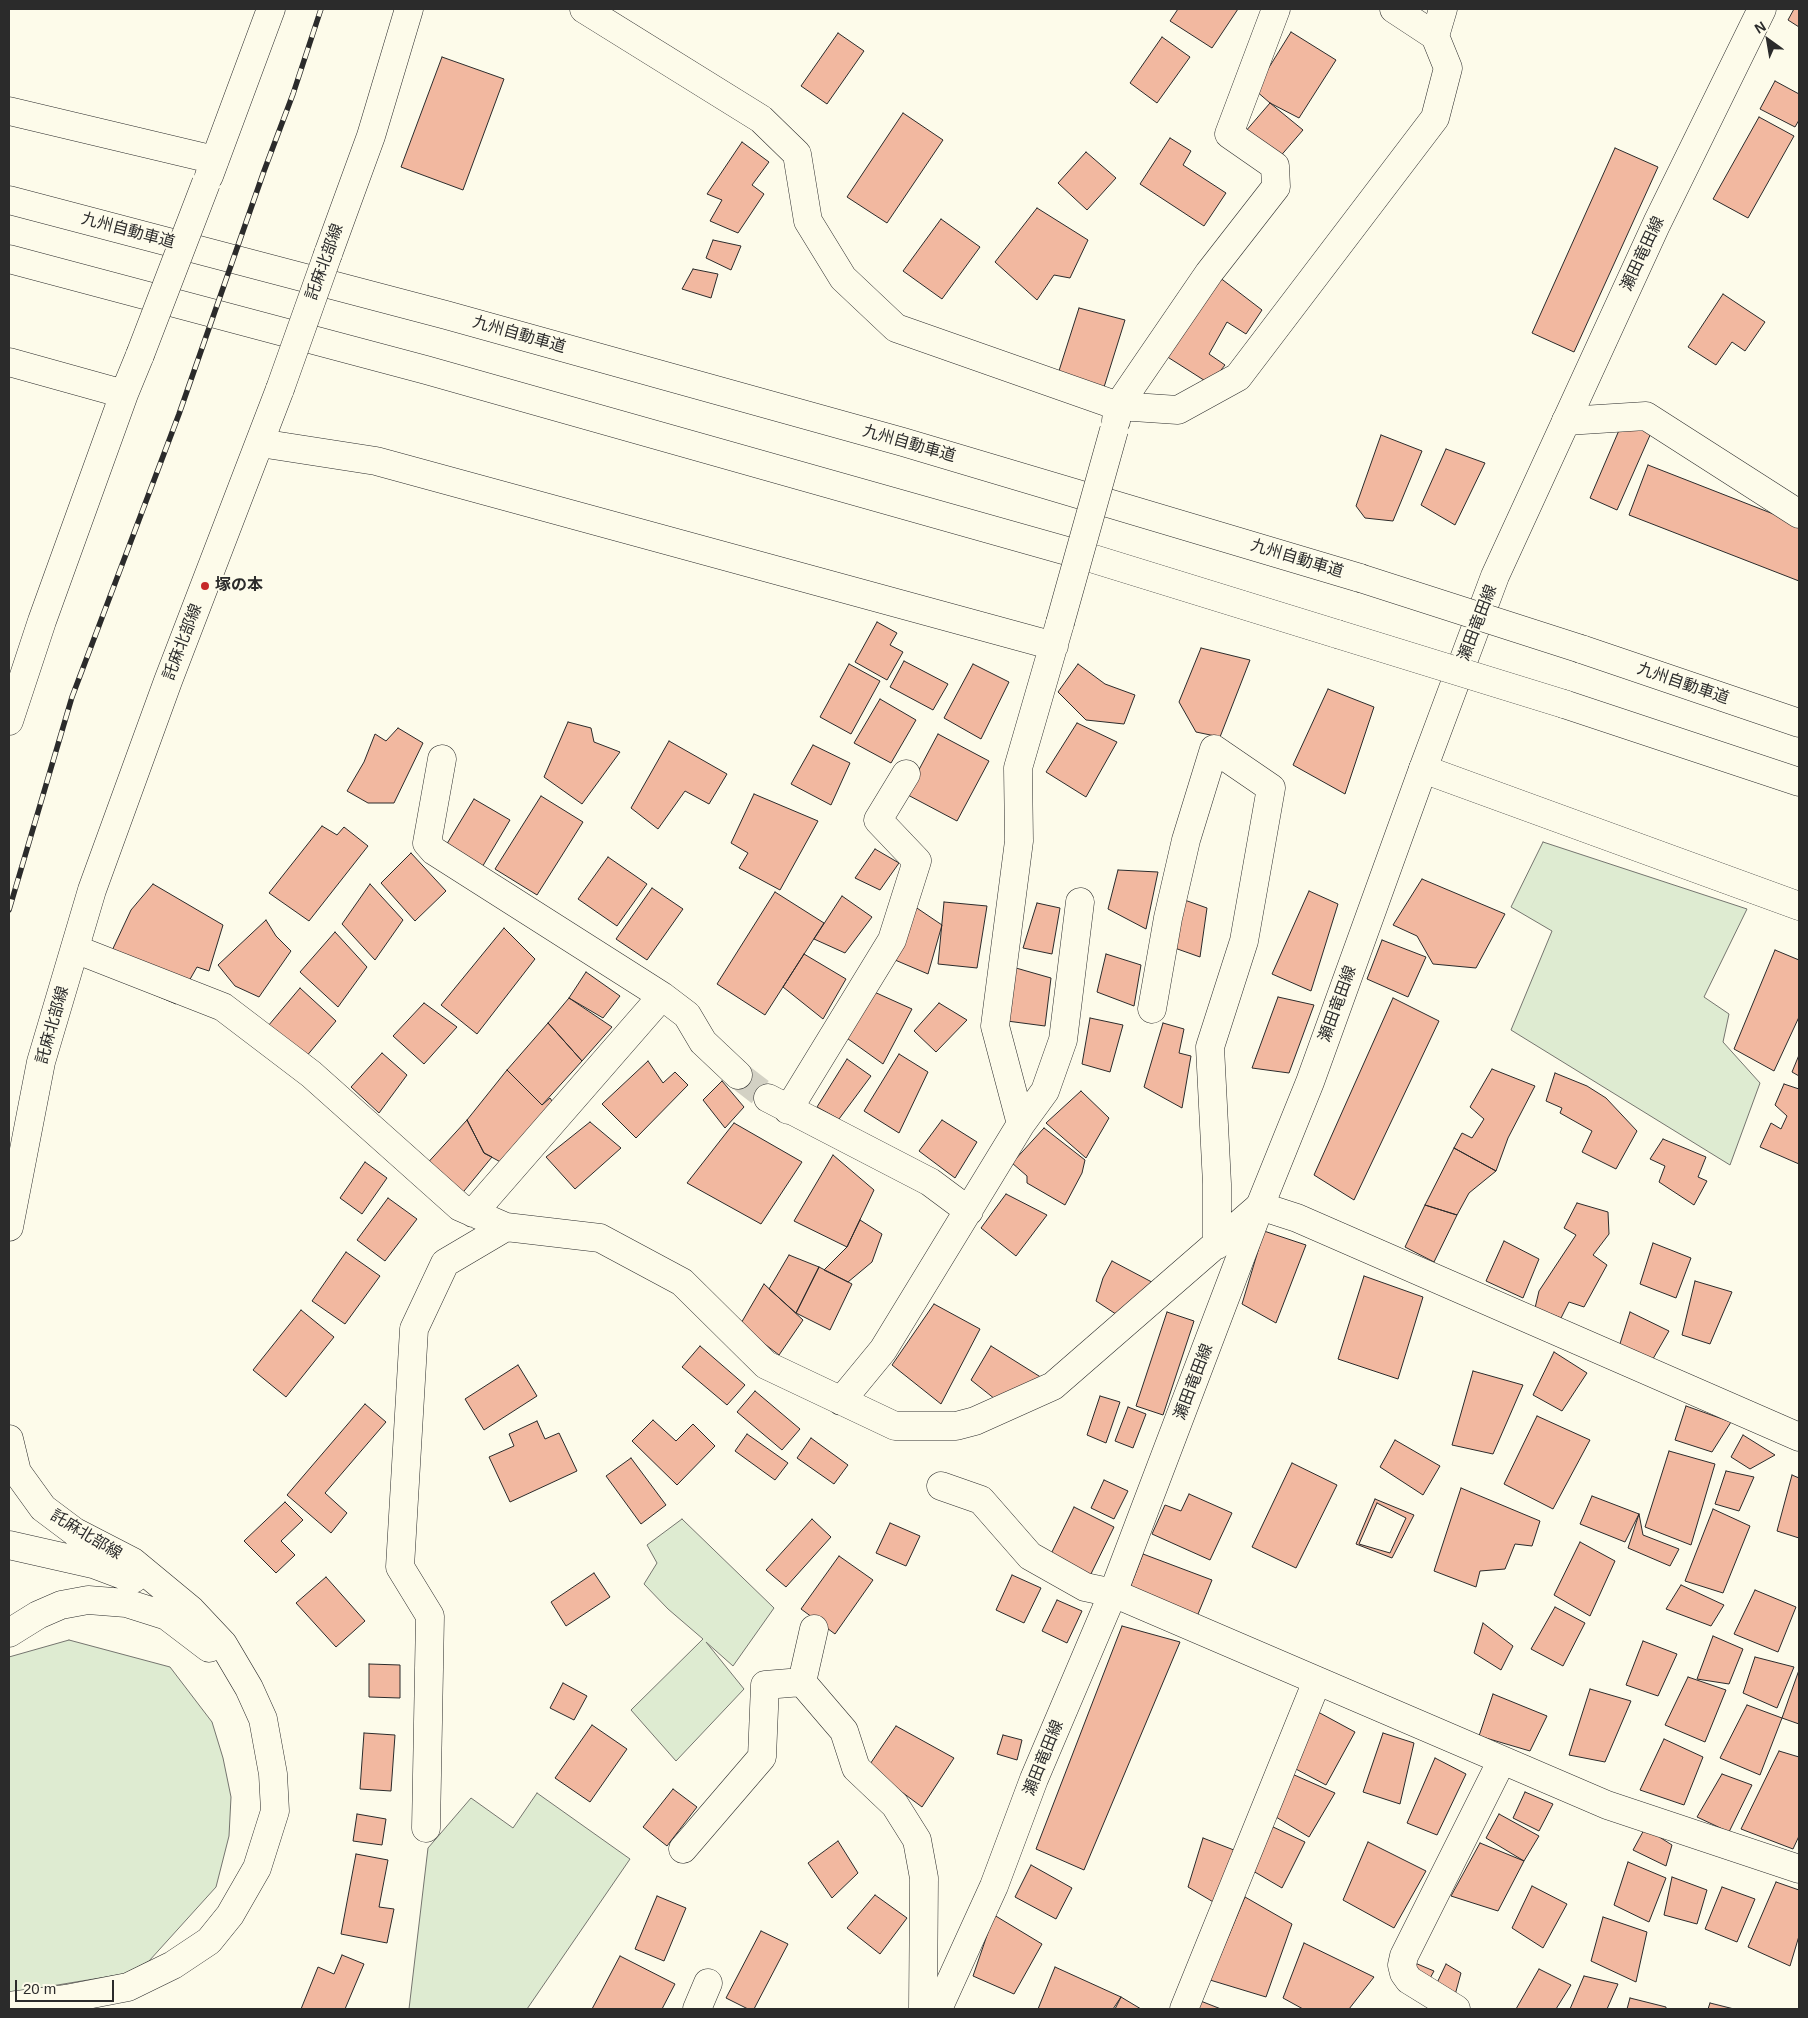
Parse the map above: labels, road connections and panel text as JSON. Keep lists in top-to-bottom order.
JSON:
{
  "streets": {
    "main road": ["九州自動車道", "瀬田竜田線", "託麻北部線"]
  },
  "places": ["塚の本"],
  "scale_bar": "20 m",
  "north": "top left"
}
